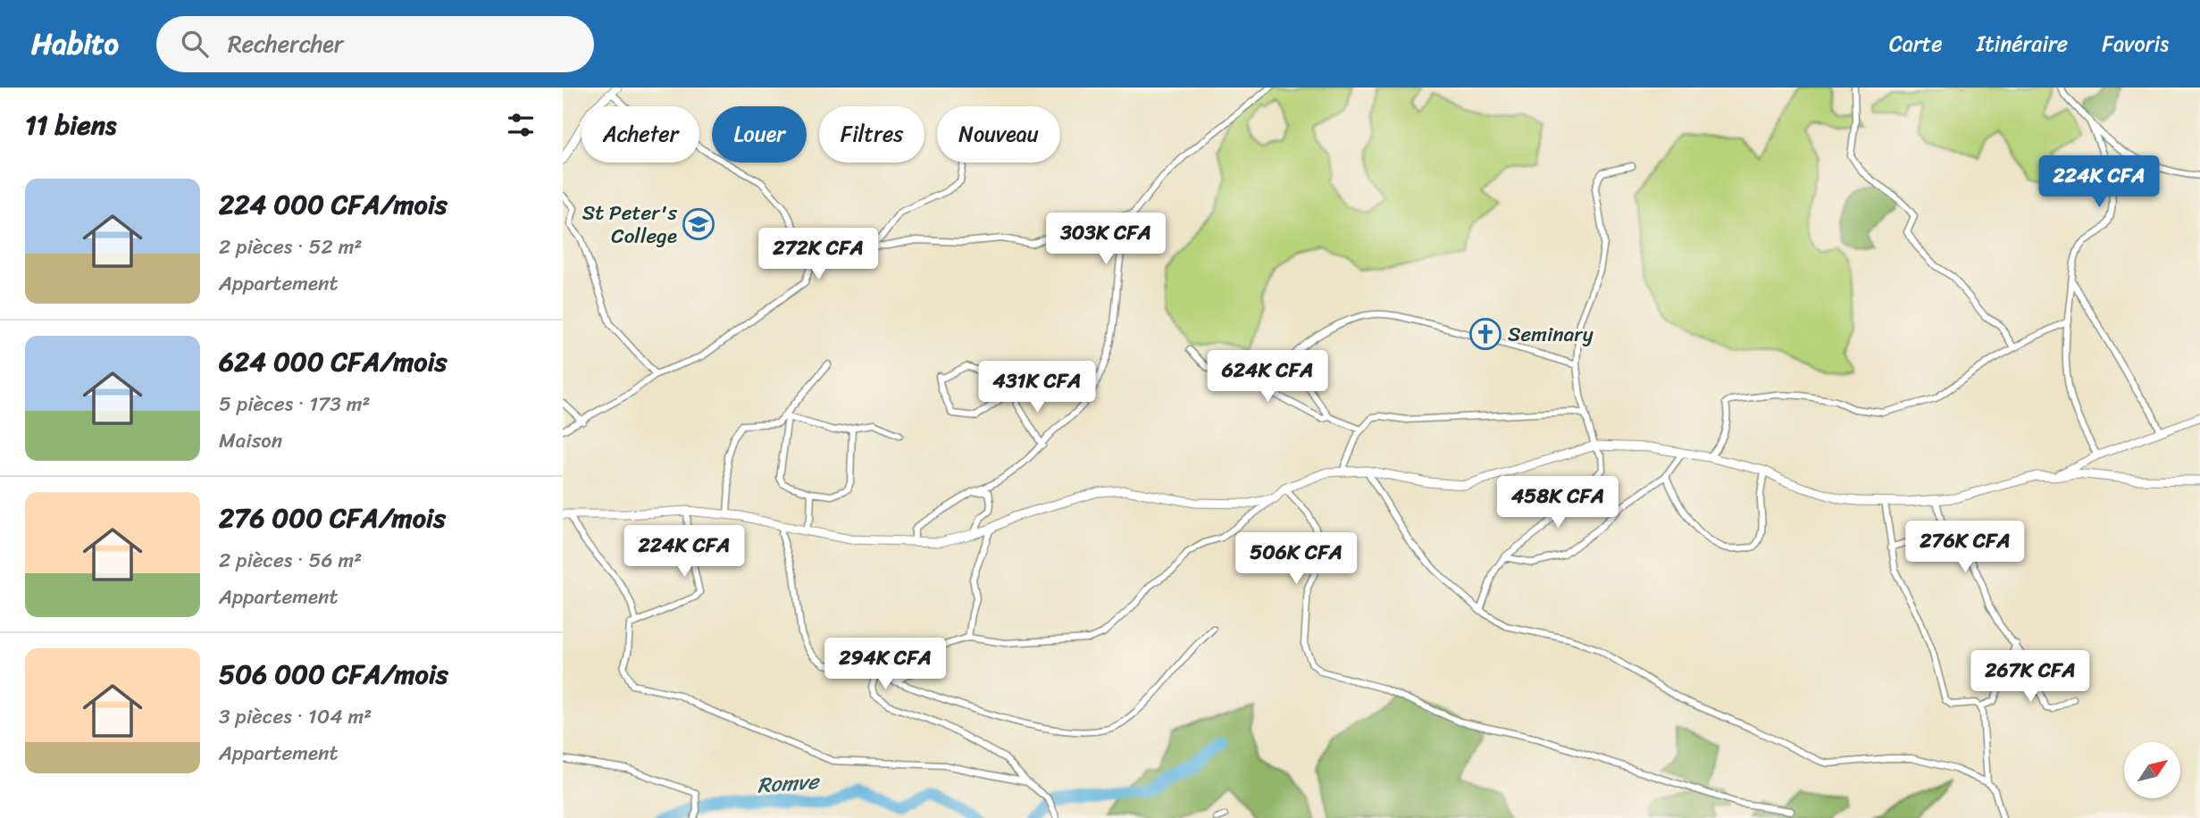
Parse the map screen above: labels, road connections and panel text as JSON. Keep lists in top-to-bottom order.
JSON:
{
  "water": ["Romve"],
  "places": {
    "school or university": ["St Peter's College"],
    "church": ["Seminary"]
  },
  "north": "top right",
  "page": {
    "header": "Habito",
    "search": "Rechercher",
    "nav": ["Carte", "Itinéraire", "Favoris"],
    "heading": "11 biens",
    "chip": [
      "Acheter",
      "Louer",
      "Filtres",
      "Nouveau"
    ],
    "price": [
      "224K CFA",
      "303K CFA",
      "272K CFA",
      "624K CFA",
      "431K CFA",
      "458K CFA",
      "276K CFA",
      "224K CFA",
      "506K CFA",
      "294K CFA",
      "267K CFA"
    ],
    "list": [
      {
        "name": "224 000 CFA/mois",
        "note": "2 pièces · 52 m² · Appartement"
      },
      {
        "name": "624 000 CFA/mois",
        "note": "5 pièces · 173 m² · Maison"
      },
      {
        "name": "276 000 CFA/mois",
        "note": "2 pièces · 56 m² · Appartement"
      },
      {
        "name": "506 000 CFA/mois",
        "note": "3 pièces · 104 m² · Appartement"
      }
    ]
  }
}
